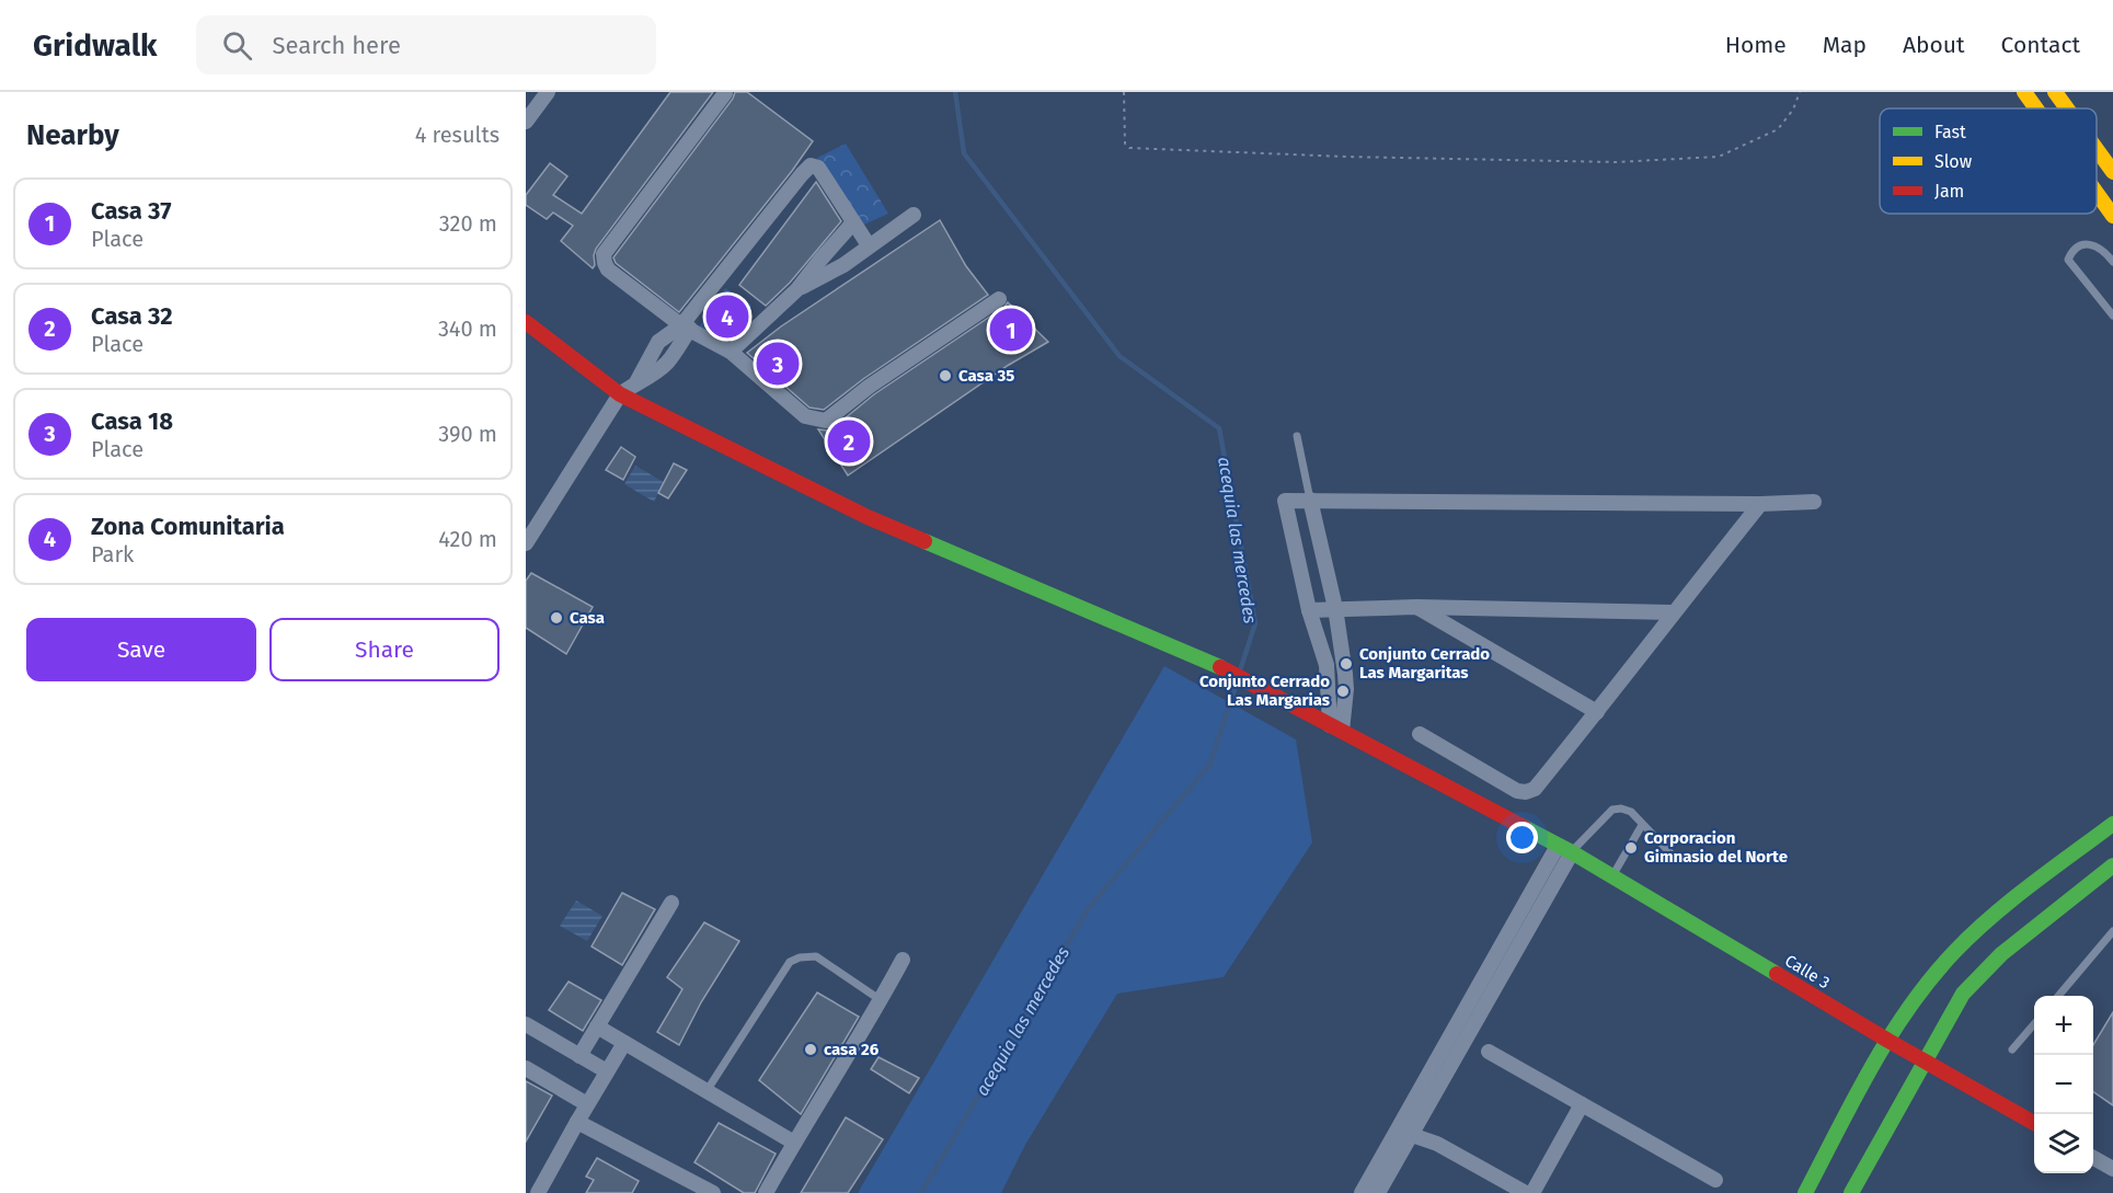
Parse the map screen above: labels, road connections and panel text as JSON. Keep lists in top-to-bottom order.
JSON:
{
  "streets": {
    "main road": ["Calle 3"]
  },
  "water": ["acequia las mercedes"],
  "places": [
    "Casa 35",
    "Casa",
    "Conjunto Cerrado Las Margaritas",
    "Conjunto Cerrado Las Margarias",
    "Corporacion Gimnasio del Norte",
    "casa 26"
  ],
  "legend": ["Fast", "Slow", "Jam"],
  "page": {
    "header": "Gridwalk",
    "search": "Search here",
    "nav": [
      "Home",
      "Map",
      "About",
      "Contact"
    ],
    "heading": ["Nearby", "4 results"],
    "list": [
      {
        "mark": "1",
        "name": "Casa 37",
        "note": "Place",
        "value": "320 m"
      },
      {
        "mark": "2",
        "name": "Casa 32",
        "note": "Place",
        "value": "340 m"
      },
      {
        "mark": "3",
        "name": "Casa 18",
        "note": "Place",
        "value": "390 m"
      },
      {
        "mark": "4",
        "name": "Zona Comunitaria",
        "note": "Park",
        "value": "420 m"
      }
    ],
    "pins": [
      "4",
      "1",
      "3",
      "2"
    ],
    "buttons": ["Save", "Share"],
    "map_buttons": ["+", "−"]
  }
}
